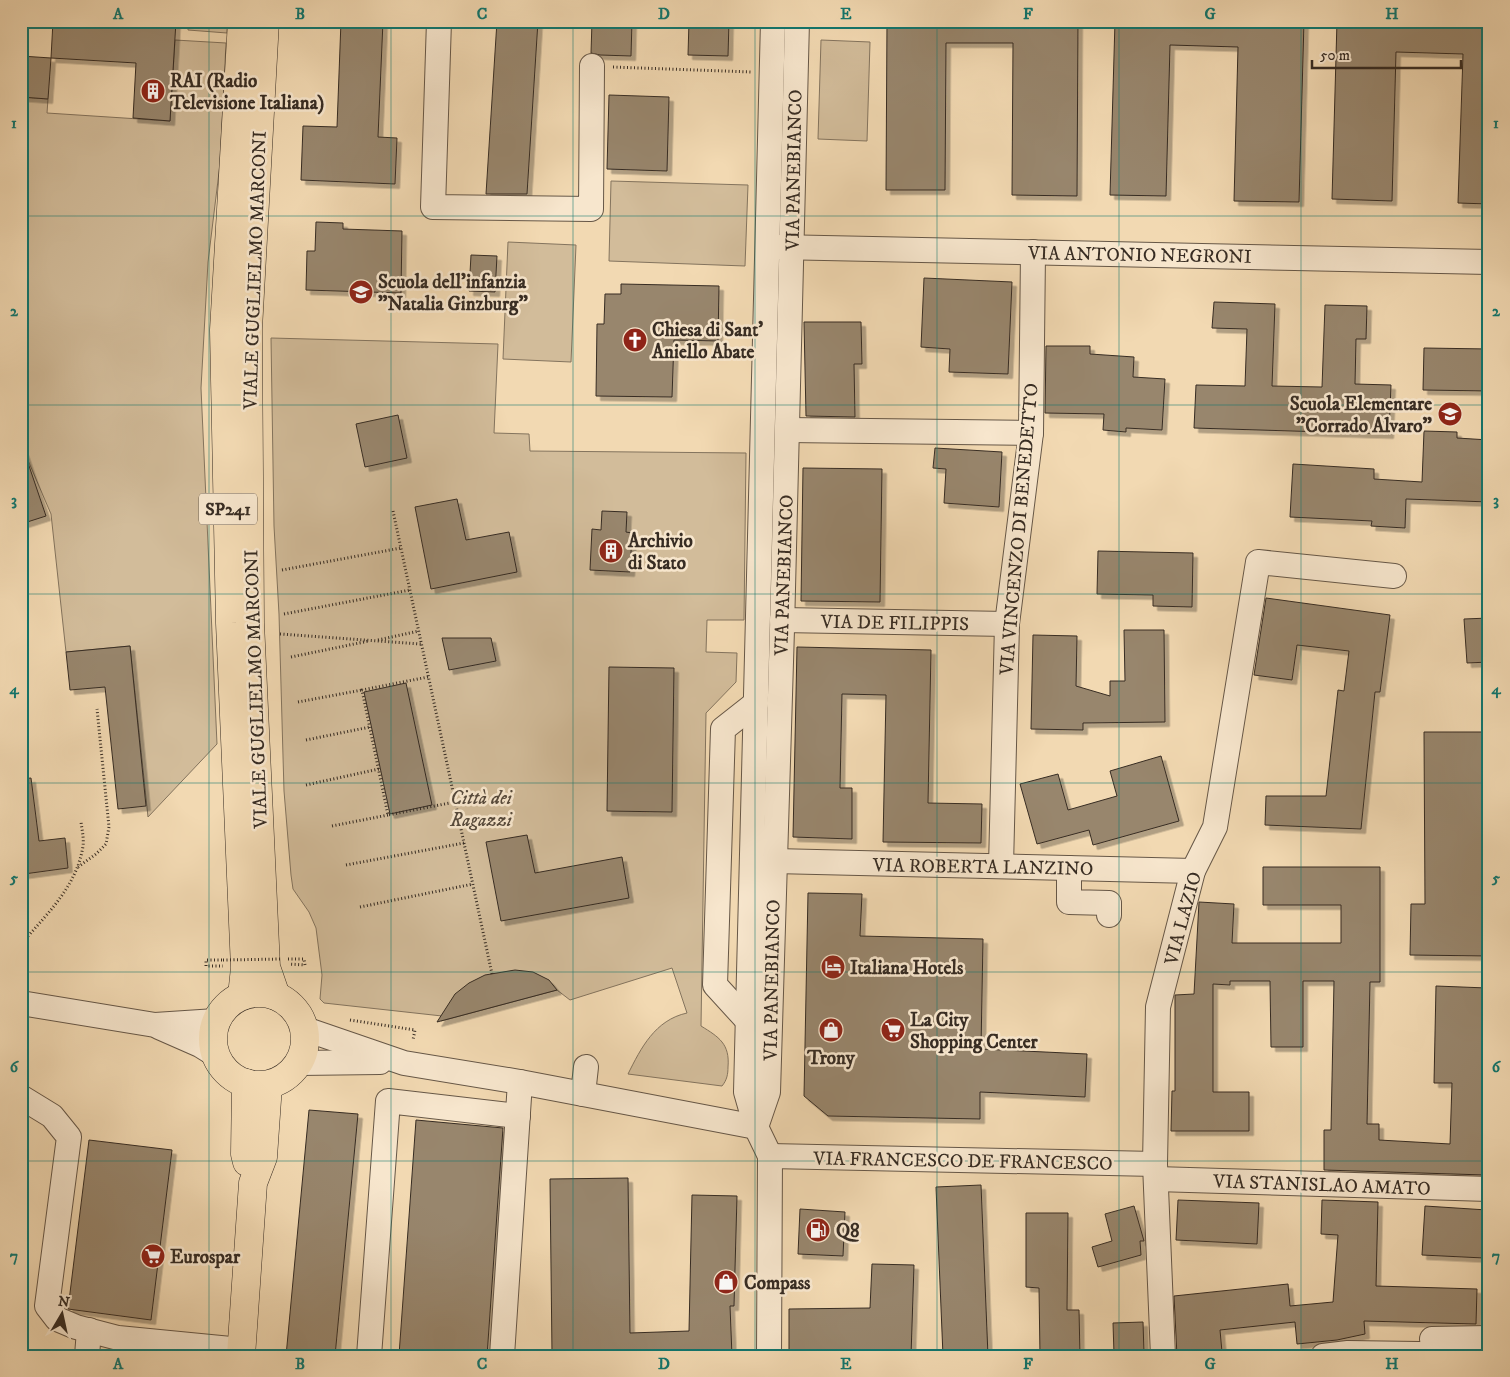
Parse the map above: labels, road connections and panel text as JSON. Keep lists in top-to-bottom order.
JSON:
{
  "streets": {
    "main road": ["VIALE GUGLIELMO MARCONI", "SP241"],
    "street": [
      "VIA PANEBIANCO",
      "VIA ANTONIO NEGRONI",
      "VIA VINCENZO DI BENEDETTO",
      "VIA DE FILIPPIS",
      "VIA ROBERTA LANZINO",
      "VIA LAZIO",
      "VIA FRANCESCO DE FRANCESCO",
      "VIA STANISLAO AMATO"
    ]
  },
  "crossings": [
    ["VIA PANEBIANCO", "VIA ANTONIO NEGRONI"],
    ["VIA PANEBIANCO", "VIA DE FILIPPIS"],
    ["VIA PANEBIANCO", "VIA ROBERTA LANZINO"],
    ["VIA PANEBIANCO", "VIA FRANCESCO DE FRANCESCO"],
    ["VIA ANTONIO NEGRONI", "VIA VINCENZO DI BENEDETTO"],
    ["VIA VINCENZO DI BENEDETTO", "VIA DE FILIPPIS"],
    ["VIA VINCENZO DI BENEDETTO", "VIA ROBERTA LANZINO"],
    ["VIA ROBERTA LANZINO", "VIA LAZIO"],
    ["VIA LAZIO", "VIA FRANCESCO DE FRANCESCO"],
    ["VIA LAZIO", "VIA STANISLAO AMATO"],
    ["VIA FRANCESCO DE FRANCESCO", "VIA STANISLAO AMATO"]
  ],
  "parks": ["Città dei Ragazzi"],
  "places": {
    "building": ["RAI (Radio Televisione Italiana)", "Archivio di Stato"],
    "school or university": ["Scuola dell'infanzia \"Natalia Ginzburg\"", "Scuola Elementare \"Corrado Alvaro\""],
    "church": ["Chiesa di Sant' Aniello Abate"],
    "hotel": ["Italiana Hotels"],
    "shop": ["Trony", "Compass"],
    "supermarket": ["La City Shopping Center", "Eurospar"],
    "fuel station": ["Q8"]
  },
  "scale_bar": "50 m",
  "north": "top",
  "grid": {
    "columns": [
      "A",
      "B",
      "C",
      "D",
      "E",
      "F",
      "G",
      "H"
    ],
    "rows": [
      "1",
      "2",
      "3",
      "4",
      "5",
      "6",
      "7"
    ]
  }
}
